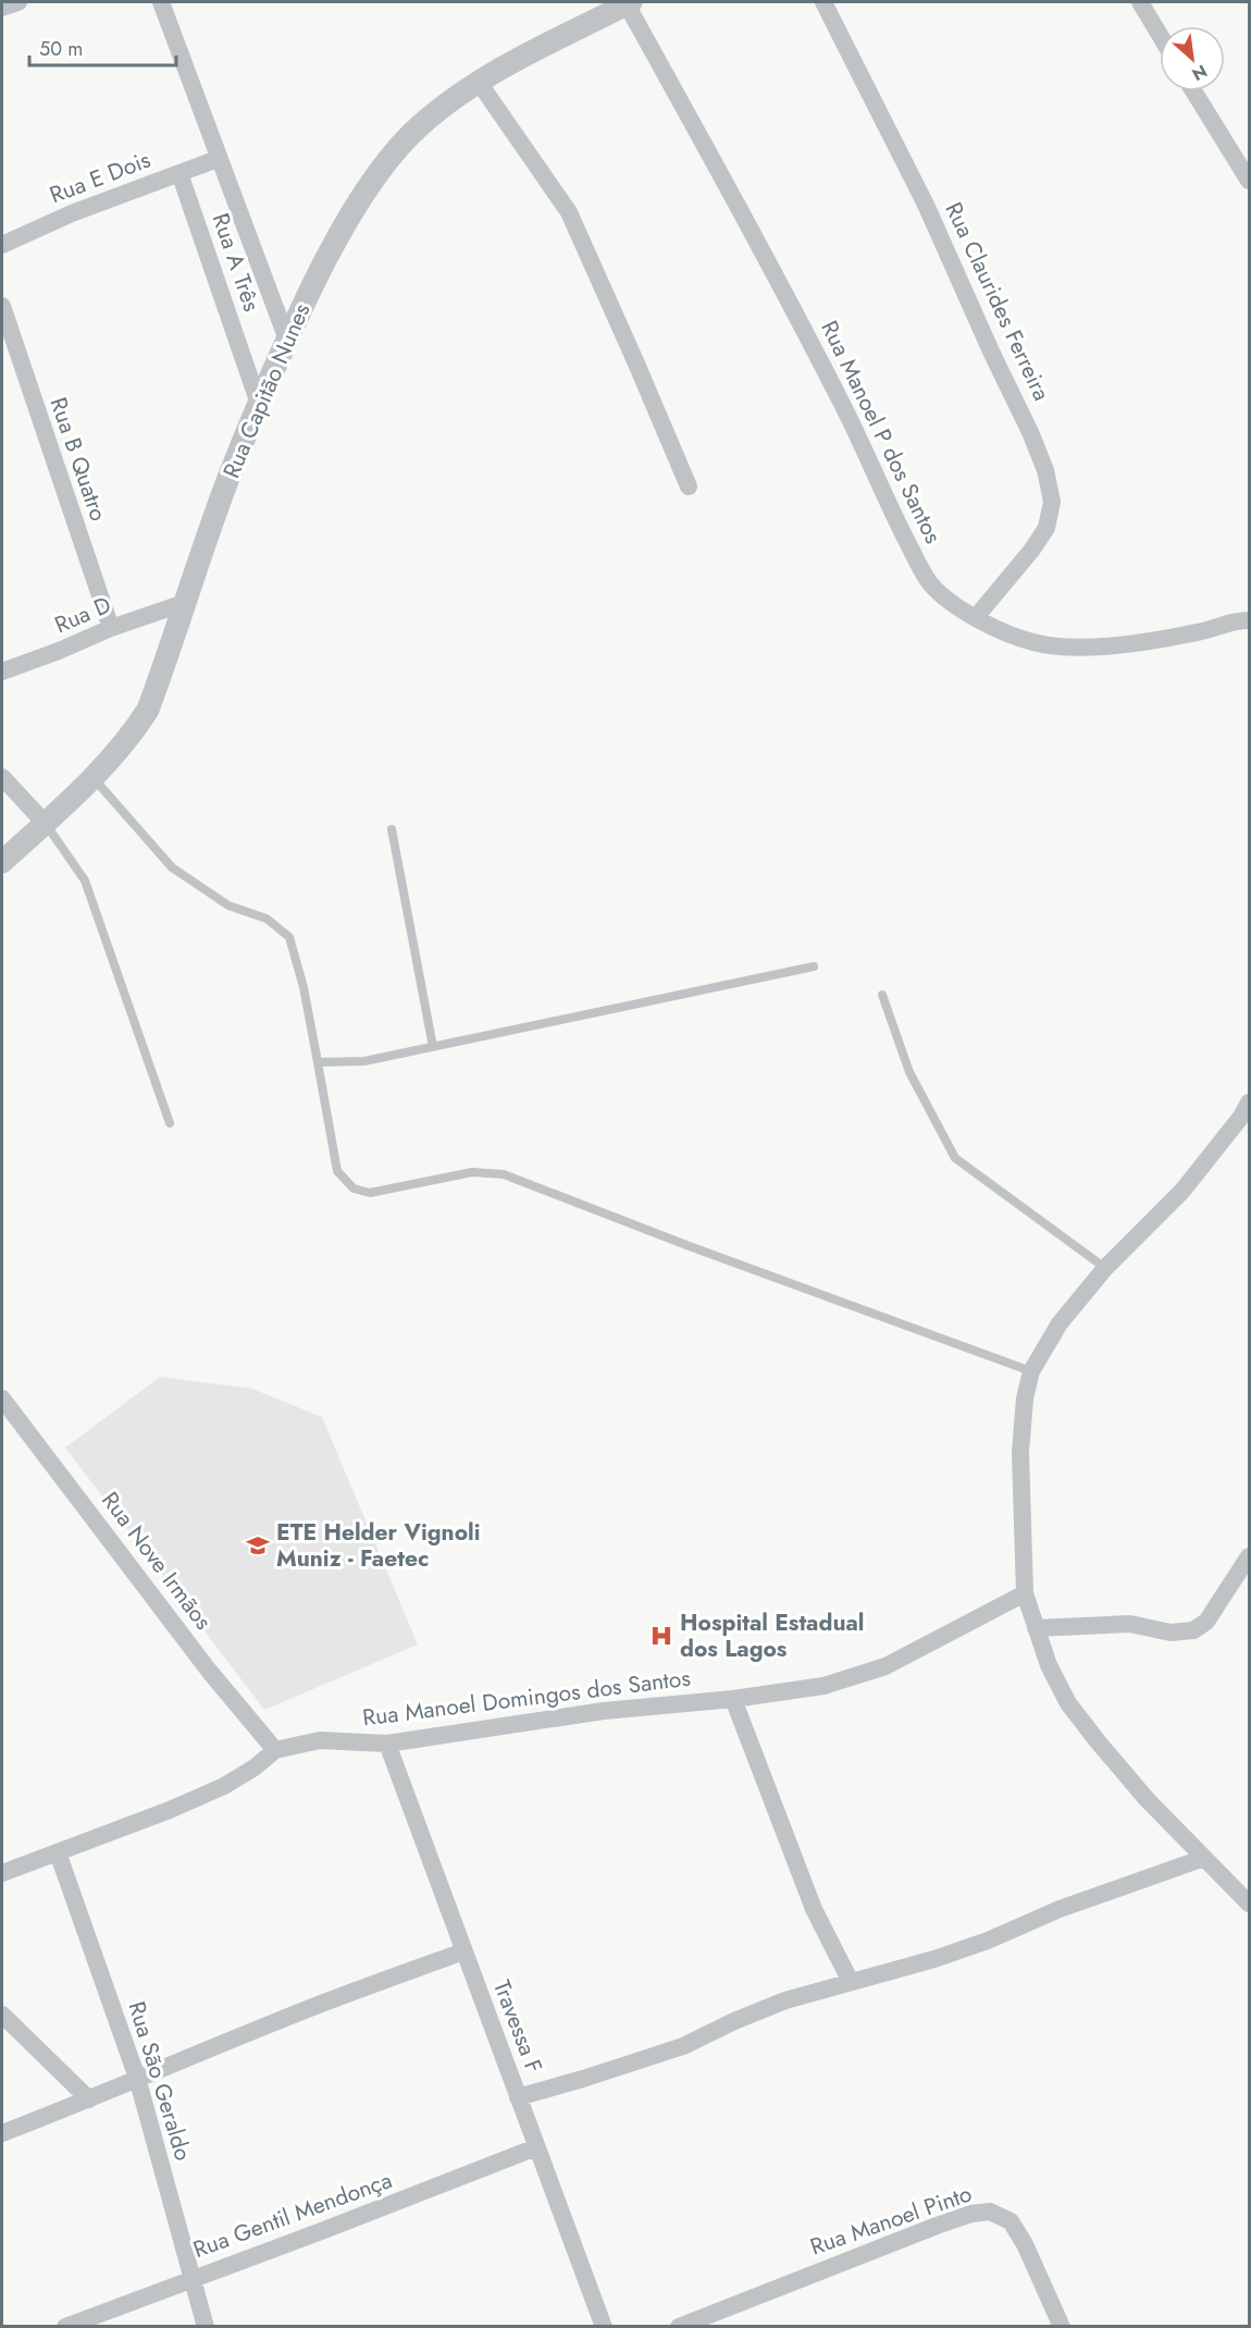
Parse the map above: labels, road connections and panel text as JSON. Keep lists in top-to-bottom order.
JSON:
{
  "streets": {
    "street": [
      "Rua E Dois",
      "Rua A Três",
      "Rua Claurides Ferreira",
      "Rua Capitão Nunes",
      "Rua Manoel P dos Santos",
      "Rua B Quatro",
      "Rua D",
      "Rua Nove Irmãos",
      "Rua Manoel Domingos dos Santos",
      "Travessa F",
      "Rua São Geraldo",
      "Rua Gentil Mendonça",
      "Rua Manoel Pinto"
    ]
  },
  "crossings": [
    ["Rua E Dois", "Rua A Três"],
    ["Rua A Três", "Rua Capitão Nunes"],
    ["Rua Claurides Ferreira", "Rua Manoel P dos Santos"],
    ["Rua Capitão Nunes", "Rua Manoel P dos Santos"],
    ["Rua Capitão Nunes", "Rua D"],
    ["Rua B Quatro", "Rua D"],
    ["Rua Nove Irmãos", "Rua Manoel Domingos dos Santos"],
    ["Rua Manoel Domingos dos Santos", "Travessa F"],
    ["Rua Manoel Domingos dos Santos", "Rua São Geraldo"],
    ["Travessa F", "Rua Gentil Mendonça"],
    ["Rua São Geraldo", "Rua Gentil Mendonça"]
  ],
  "places": {
    "school or university": ["ETE Helder Vignoli Muniz - Faetec"],
    "hospital": ["Hospital Estadual dos Lagos"]
  },
  "scale_bar": "50 m",
  "north": "bottom right"
}
